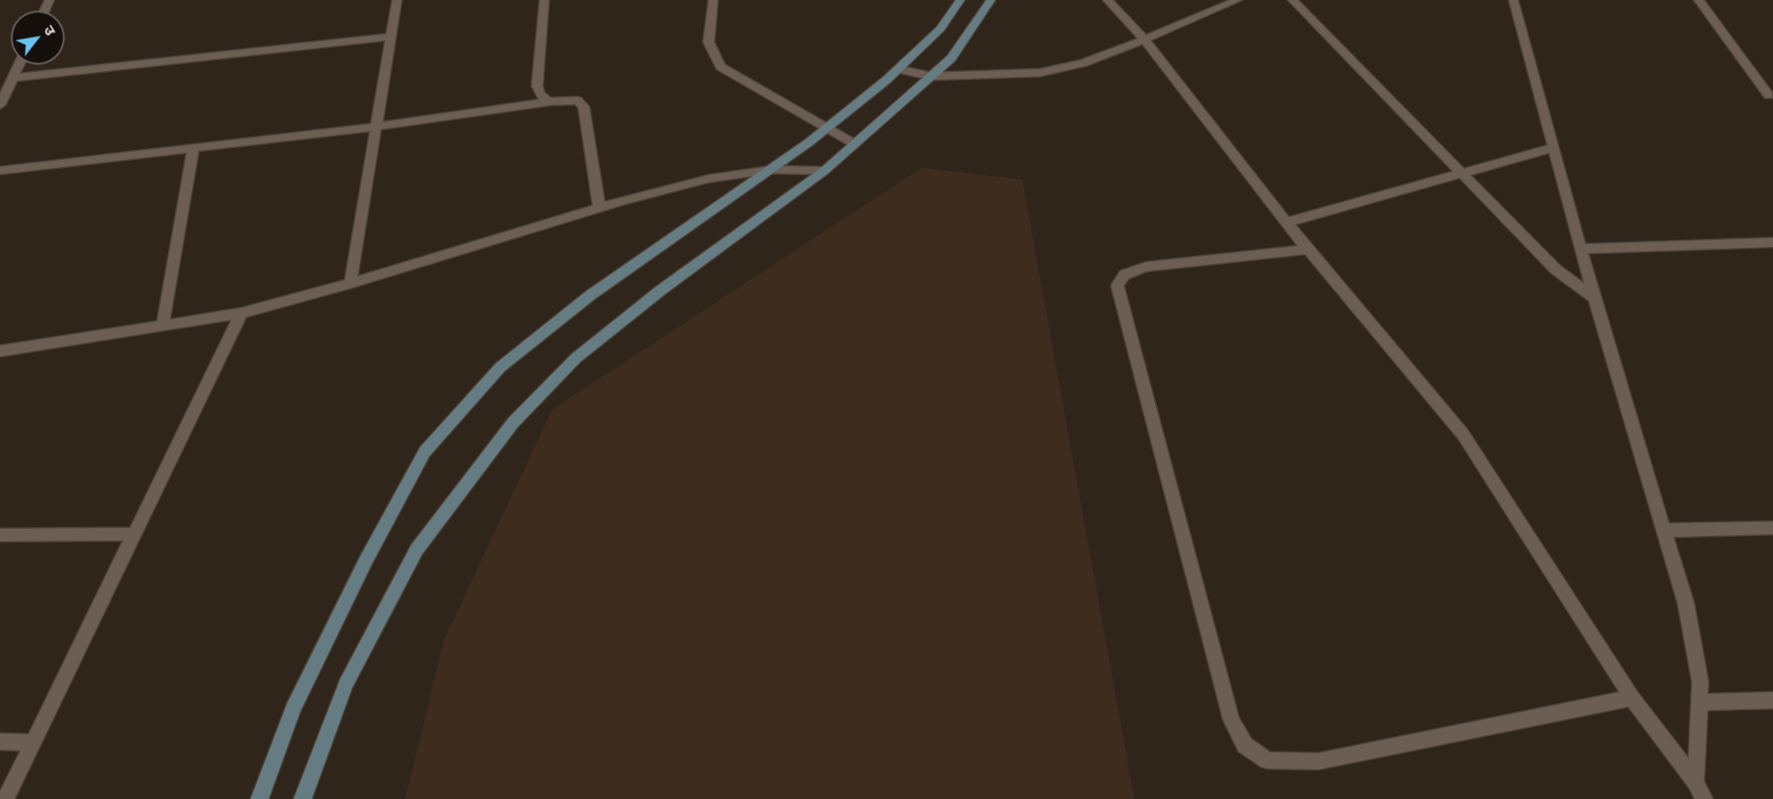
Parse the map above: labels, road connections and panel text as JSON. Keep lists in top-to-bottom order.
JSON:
{
  "north": "top right"
}
